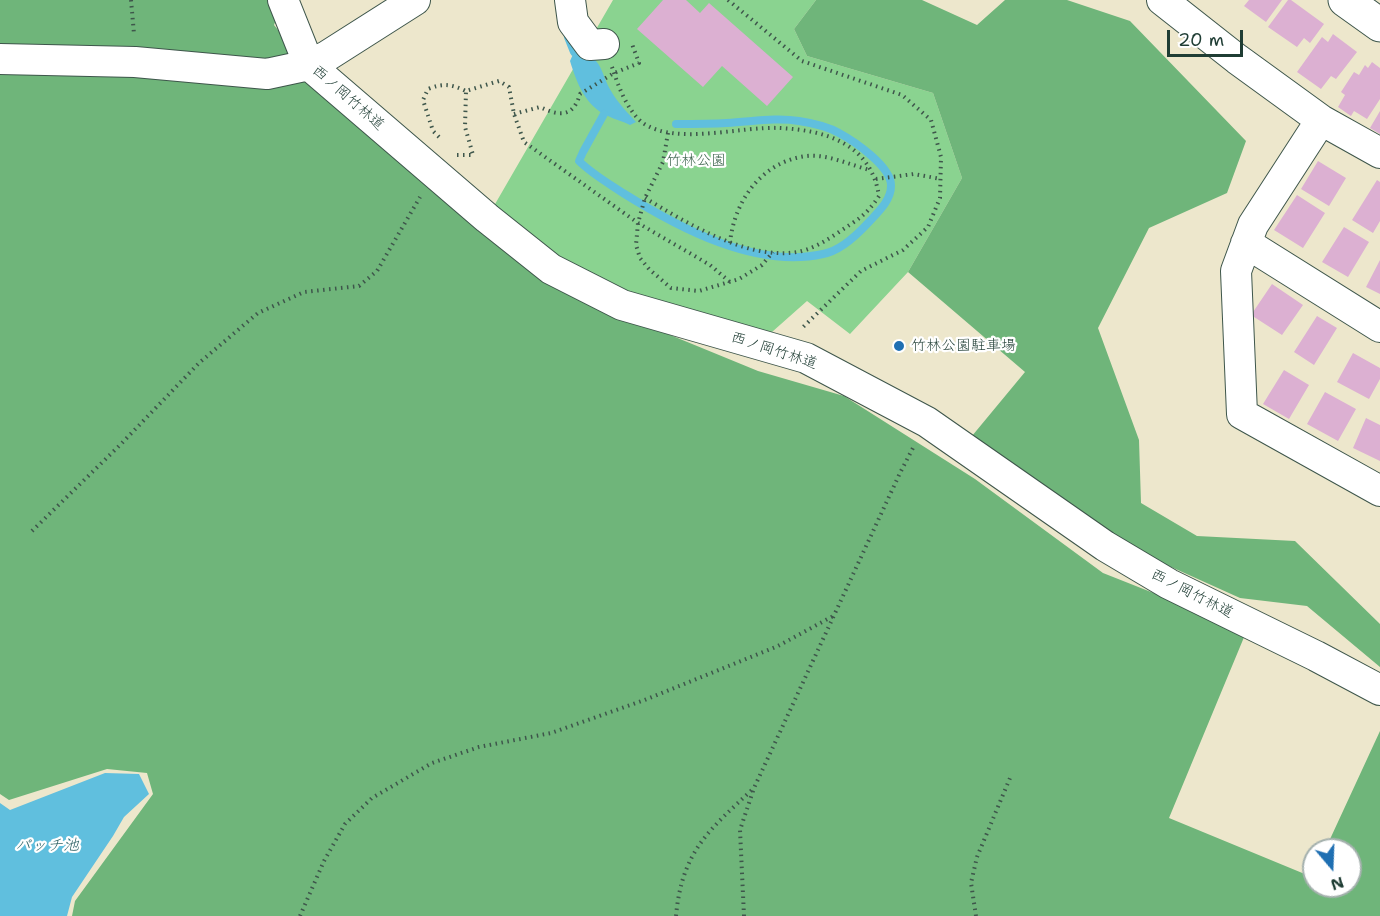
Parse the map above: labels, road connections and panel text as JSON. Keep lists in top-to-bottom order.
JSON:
{
  "streets": {
    "street": ["西ノ岡竹林道"]
  },
  "water": ["パッチ池"],
  "parks": ["竹林公園"],
  "places": ["竹林公園駐車場"],
  "scale_bar": "20 m",
  "north": "bottom"
}
